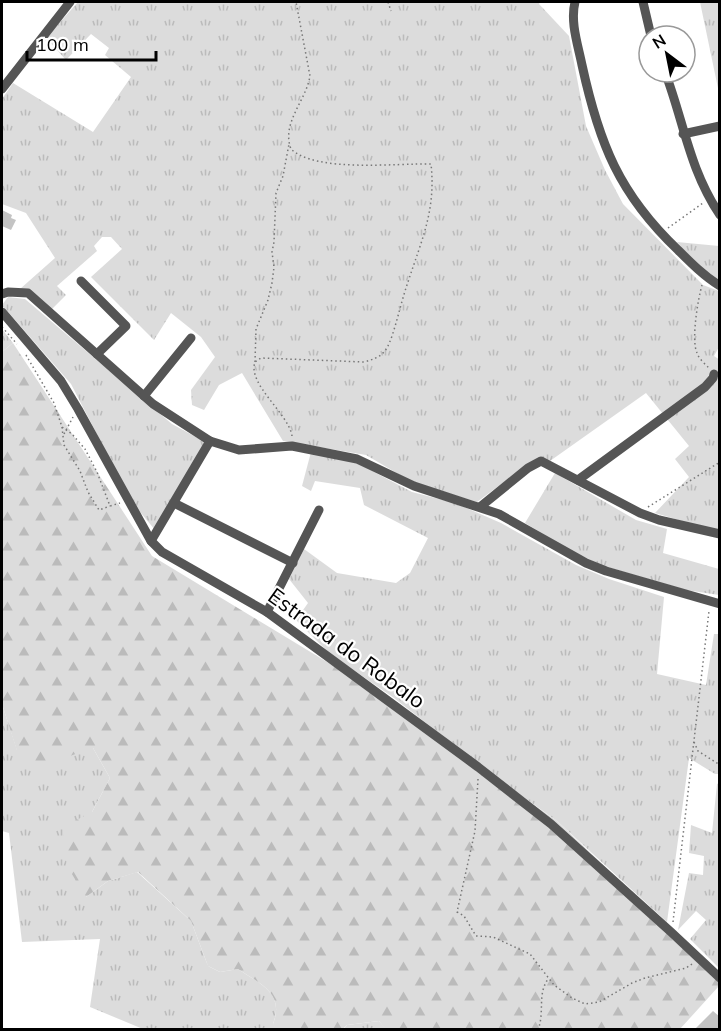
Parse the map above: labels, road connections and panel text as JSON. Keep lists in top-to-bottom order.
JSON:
{
  "streets": {
    "street": ["Estrada do Robalo"]
  },
  "scale_bar": "100 m",
  "north": "top left"
}
